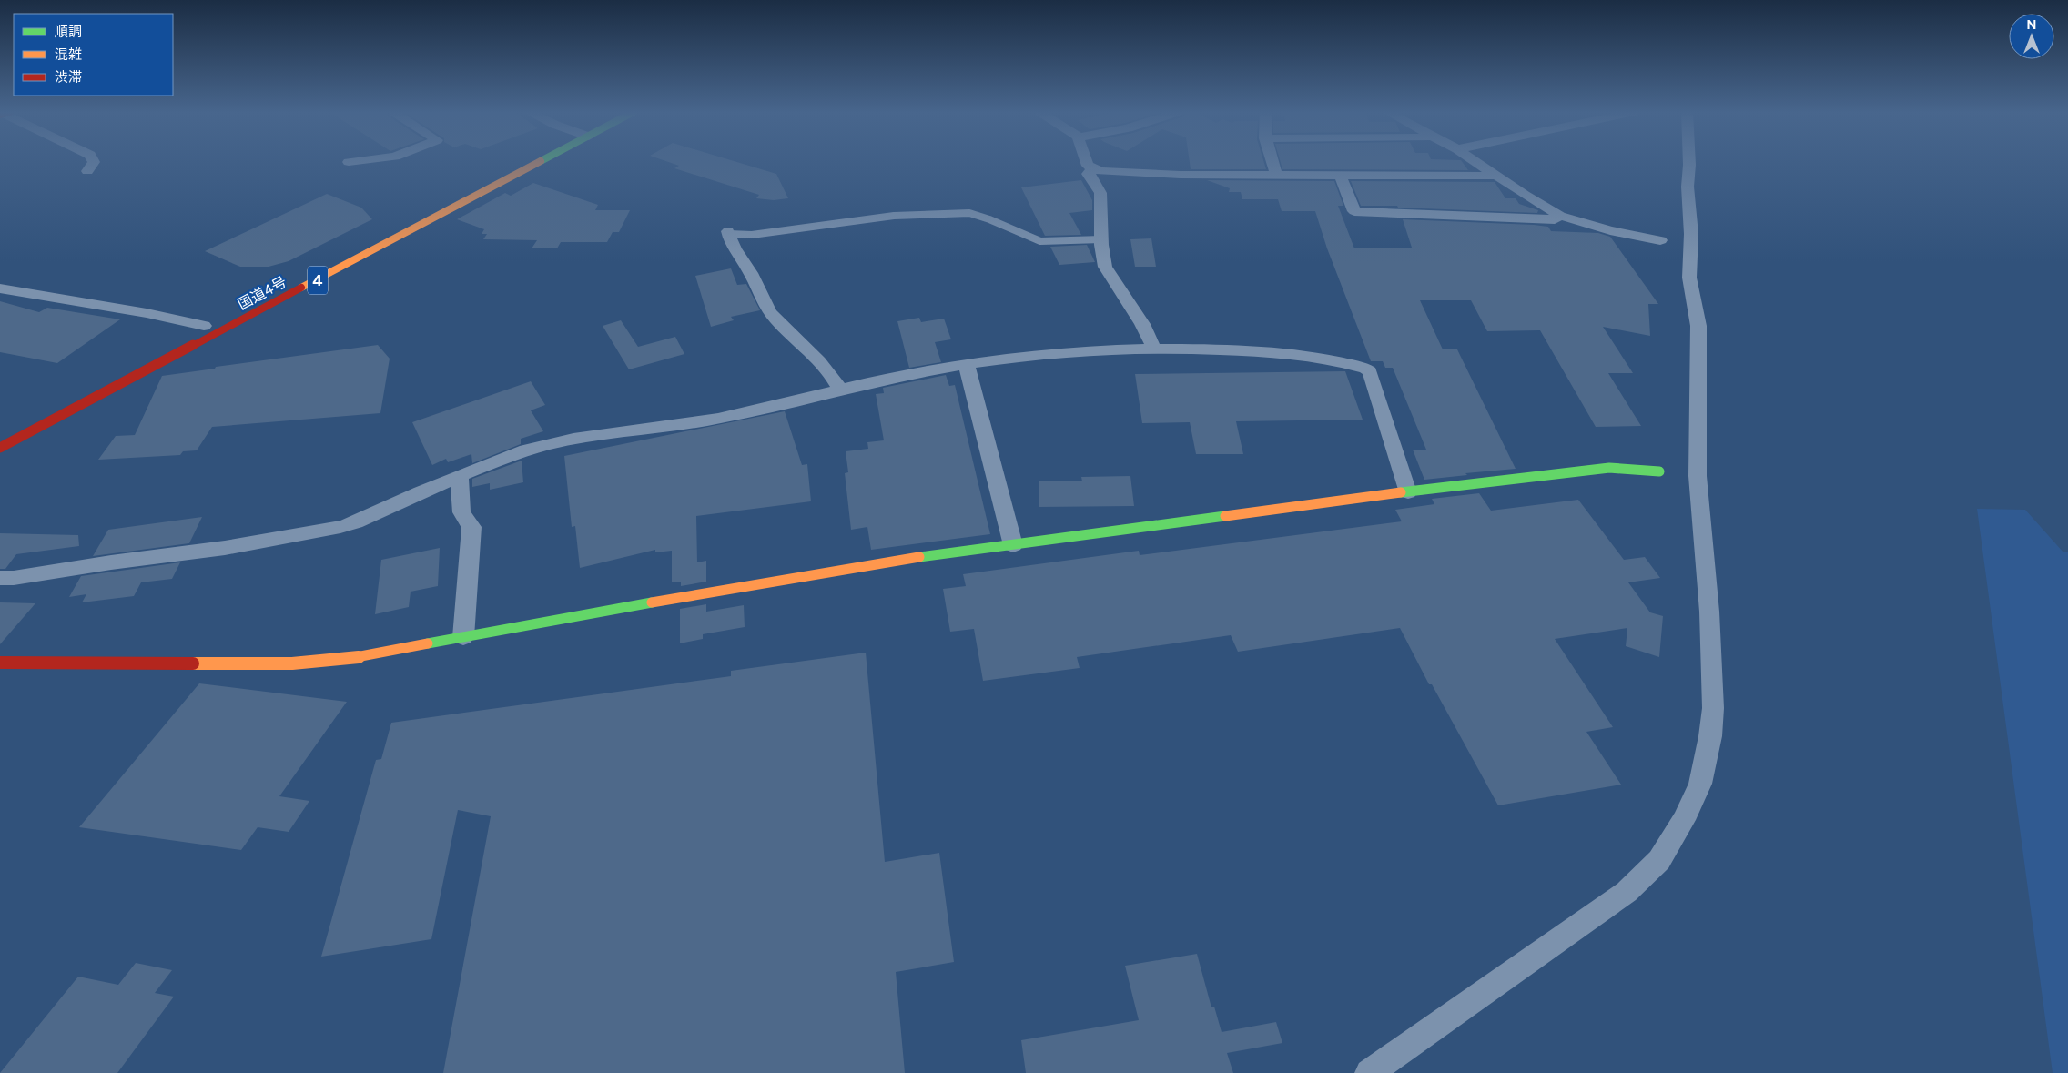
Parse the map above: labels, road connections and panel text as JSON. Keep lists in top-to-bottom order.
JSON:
{
  "streets": {
    "main road": ["4", "国道4号"]
  },
  "legend": ["順調", "混雑", "渋滞"],
  "north": "top"
}
